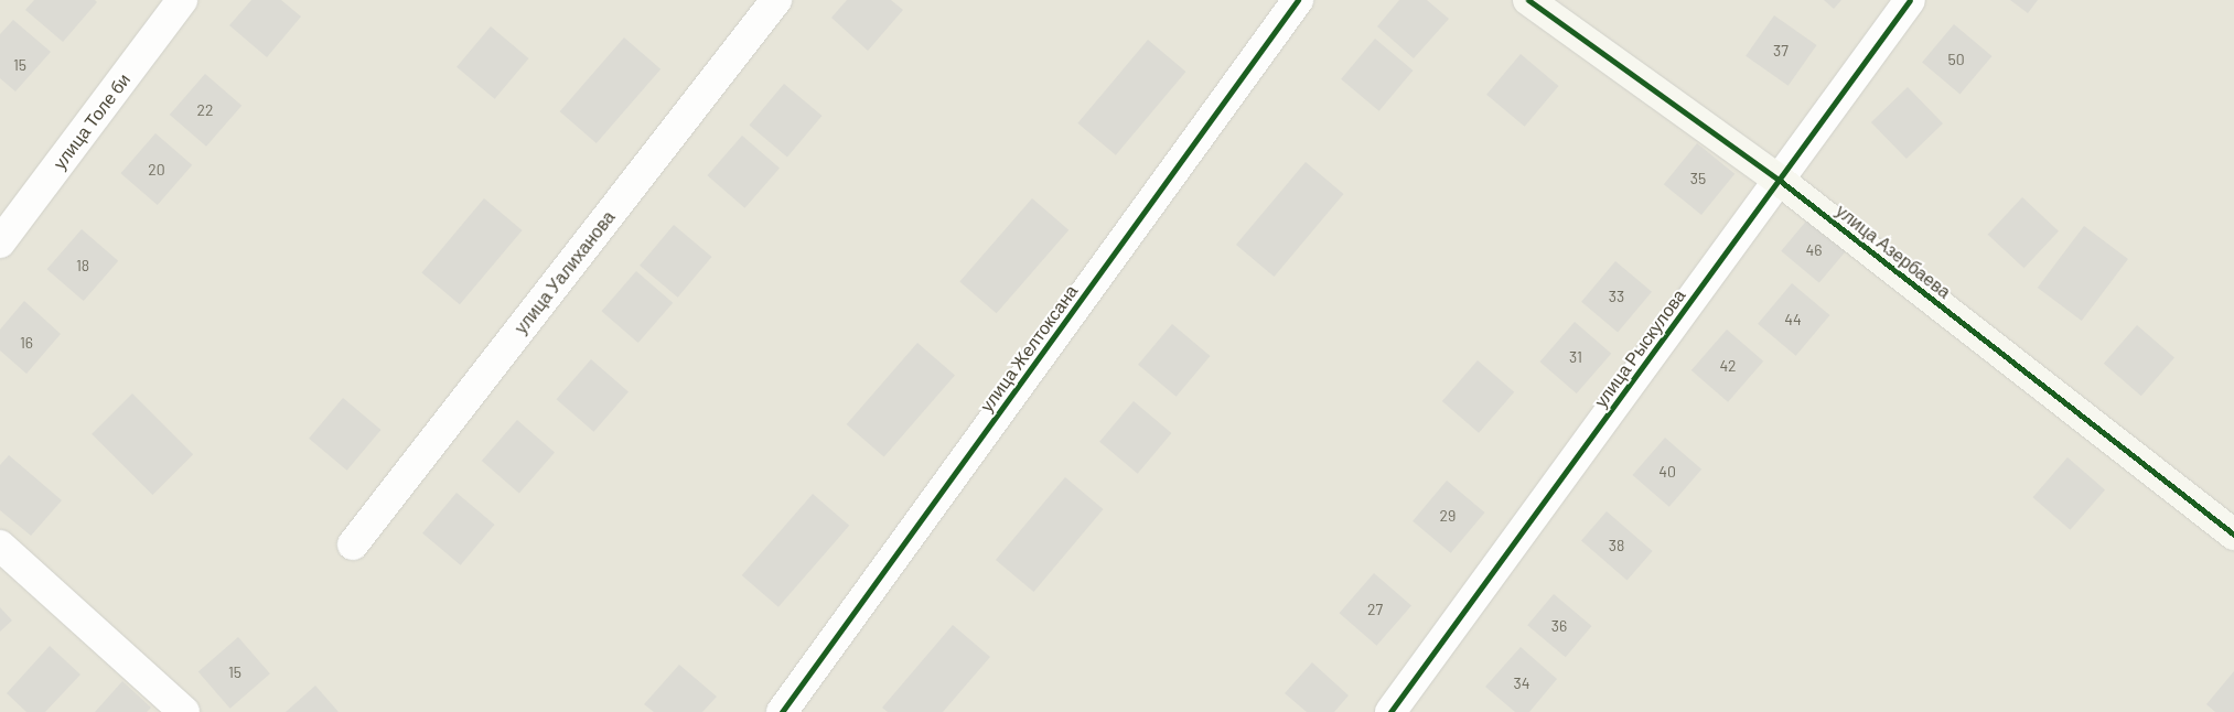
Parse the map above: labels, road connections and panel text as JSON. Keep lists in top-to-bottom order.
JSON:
{
  "streets": {
    "street": [
      "улица Толе би",
      "улица Азербаева",
      "улица Уалиханова",
      "улица Желтоксана",
      "улица Рыскулова"
    ]
  },
  "crossings": [
    ["улица Азербаева", "улица Рыскулова"]
  ],
  "house_numbers": [
    "37",
    "50",
    "15",
    "22",
    "20",
    "35",
    "46",
    "18",
    "33",
    "44",
    "16",
    "31",
    "42",
    "40",
    "29",
    "38",
    "27",
    "36",
    "15",
    "34"
  ]
}
